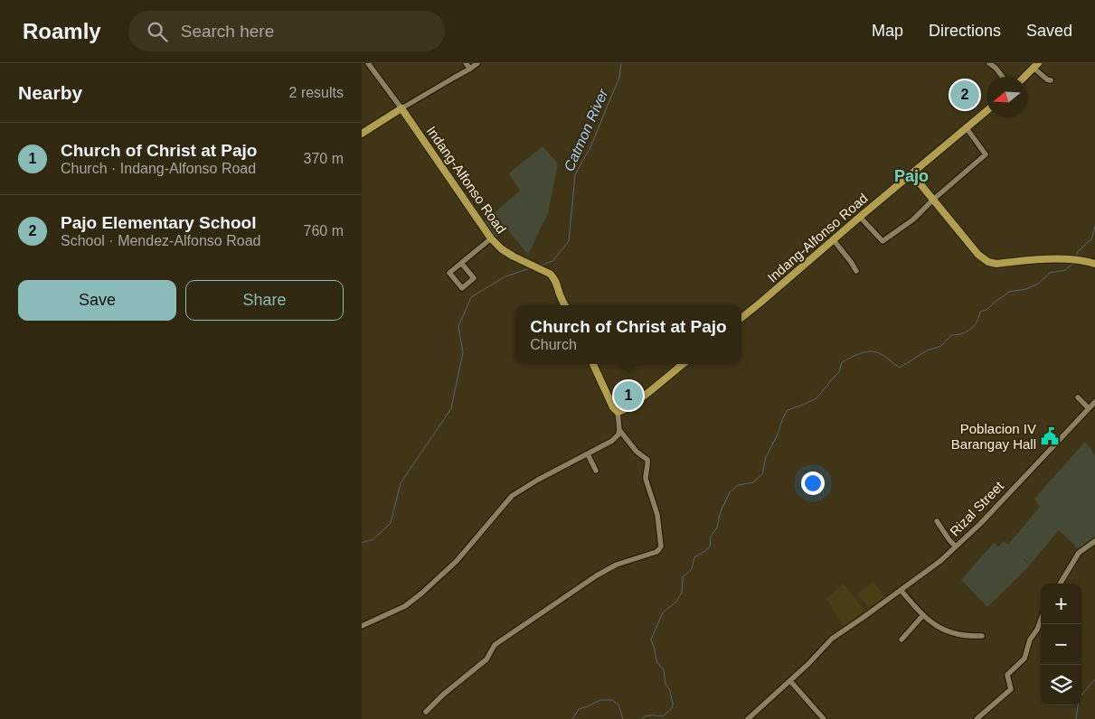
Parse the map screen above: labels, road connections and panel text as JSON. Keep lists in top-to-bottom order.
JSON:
{
  "streets": {
    "main road": ["Indang-Alfonso Road"],
    "street": ["Rizal Street"]
  },
  "districts": ["Pajo"],
  "water": ["Catmon River"],
  "places": {
    "public building": ["Poblacion IV Barangay Hall"]
  },
  "north": "left",
  "page": {
    "header": "Roamly",
    "search": "Search here",
    "nav": ["Map", "Directions", "Saved"],
    "heading": ["Nearby", "2 results"],
    "pins": ["2", "1"],
    "list": [
      {
        "mark": "1",
        "name": "Church of Christ at Pajo",
        "note": "Church · Indang-Alfonso Road",
        "value": "370 m"
      },
      {
        "mark": "2",
        "name": "Pajo Elementary School",
        "note": "School · Mendez-Alfonso Road",
        "value": "760 m"
      }
    ],
    "buttons": ["Save", "Share"],
    "popup": ["Church of Christ at Pajo", "Church"],
    "map_buttons": ["+", "−"]
  }
}
